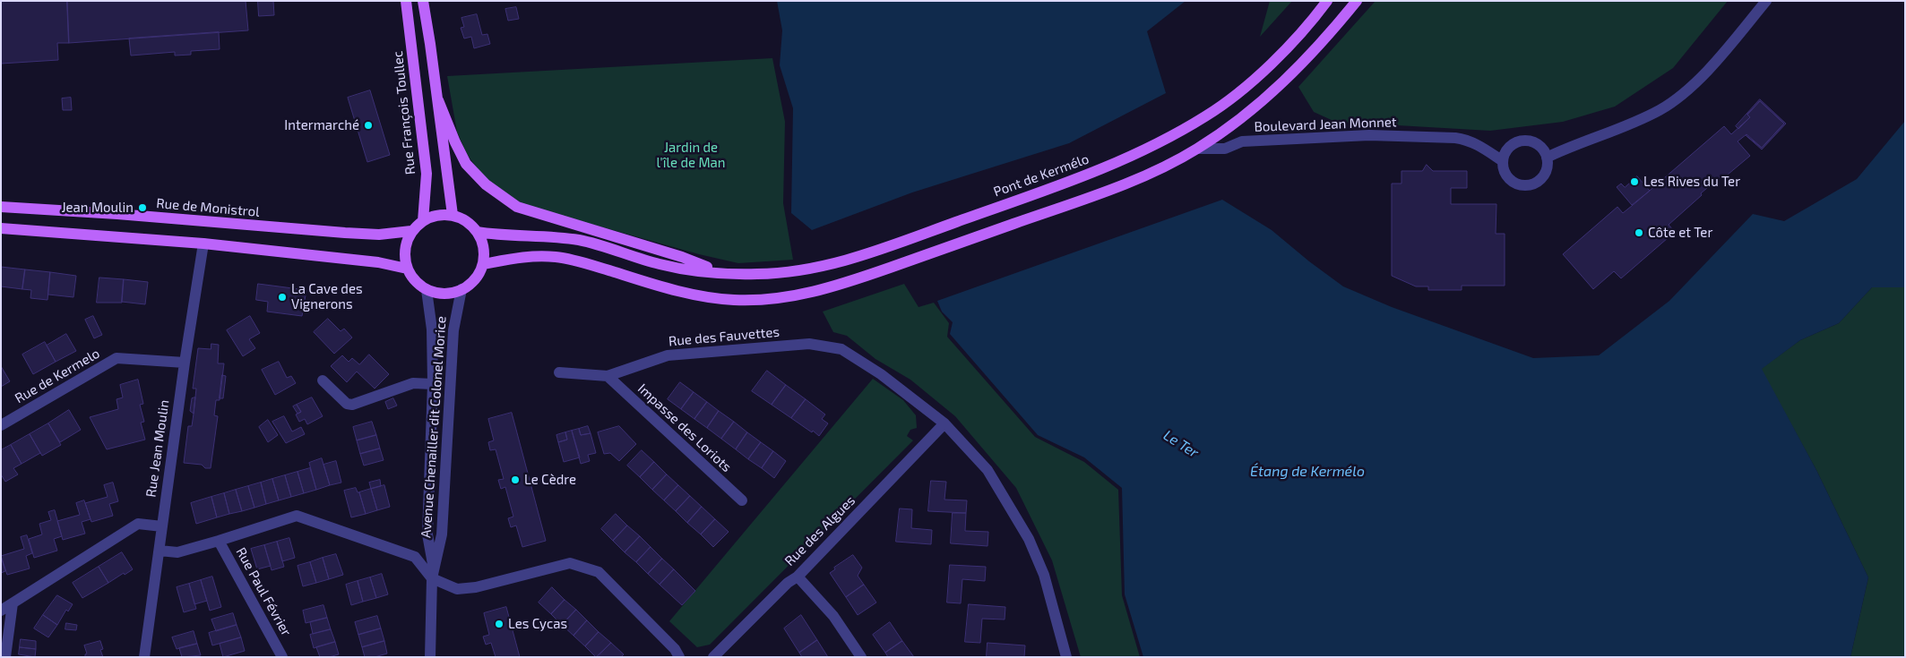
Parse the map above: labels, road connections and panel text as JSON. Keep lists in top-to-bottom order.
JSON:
{
  "streets": {
    "main road": ["Rue François Toullec", "Pont de Kermélo", "Rue de Monistrol"],
    "street": [
      "Boulevard Jean Monnet",
      "Rue des Fauvettes",
      "Rue de Kermelo",
      "Avenue Chenailler dit Colonel Morice",
      "Impasse des Loriots",
      "Rue Jean Moulin",
      "Rue des Algues",
      "Rue Paul Février"
    ]
  },
  "crossings": [
    ["Rue François Toullec", "Rue de Monistrol"],
    ["Rue François Toullec", "Avenue Chenailler dit Colonel Morice"],
    ["Rue de Monistrol", "Avenue Chenailler dit Colonel Morice"],
    ["Rue des Fauvettes", "Impasse des Loriots"],
    ["Rue des Fauvettes", "Rue des Algues"],
    ["Rue de Kermelo", "Rue Jean Moulin"]
  ],
  "water": ["Le Ter", "Étang de Kermélo"],
  "parks": ["Jardin de l'île de Man"],
  "places": [
    "Intermarché",
    "Les Rives du Ter",
    "Jean Moulin",
    "Côte et Ter",
    "La Cave des Vignerons",
    "Le Cèdre",
    "Les Cycas"
  ]
}
